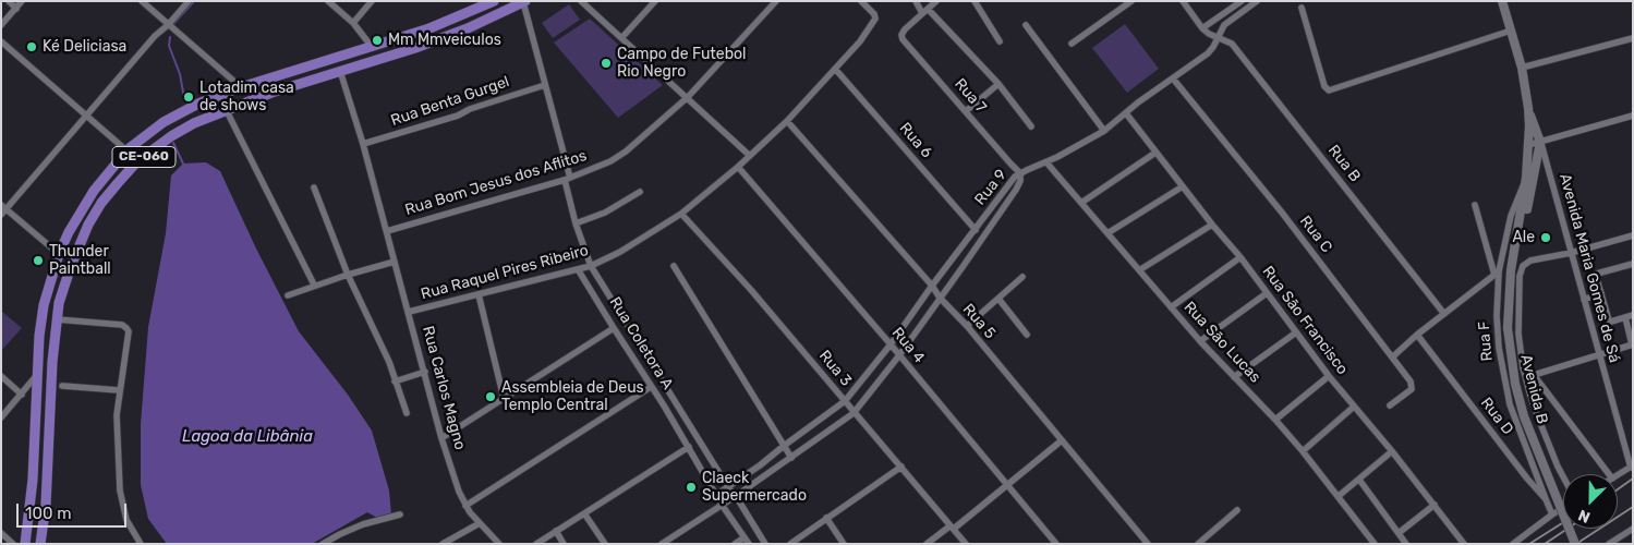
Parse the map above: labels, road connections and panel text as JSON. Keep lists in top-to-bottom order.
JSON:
{
  "streets": {
    "main road": ["CE-060"],
    "street": [
      "Rua 7",
      "Rua Benta Gurgel",
      "Rua 6",
      "Rua B",
      "Rua Bom Jesus dos Aflitos",
      "Rua 9",
      "Rua C",
      "Avenida Maria Gomes de Sá",
      "Rua Raquel Pires Ribeiro",
      "Rua São Francisco",
      "Rua 5",
      "Rua F",
      "Rua São Lucas",
      "Rua Coletora A",
      "Rua 4",
      "Rua 3",
      "Rua Carlos Magno",
      "Avenida B",
      "Rua D"
    ]
  },
  "crossings": [
    ["Rua 7", "Rua 9"],
    ["Rua Benta Gurgel", "Rua Coletora A"],
    ["Rua Benta Gurgel", "Rua Carlos Magno"],
    ["Rua 6", "Rua 9"],
    ["Rua 6", "Rua Raquel Pires Ribeiro"],
    ["CE-060", "Rua Coletora A"],
    ["CE-060", "Rua Carlos Magno"],
    ["Rua Bom Jesus dos Aflitos", "Rua Coletora A"],
    ["Rua Bom Jesus dos Aflitos", "Rua Carlos Magno"],
    ["Rua 9", "Rua 5"],
    ["Rua 9", "Rua Coletora A"],
    ["Rua 9", "Rua 4"],
    ["Rua 9", "Rua 3"],
    ["Avenida Maria Gomes de Sá", "Avenida B"],
    ["Rua Raquel Pires Ribeiro", "Rua 5"],
    ["Rua Raquel Pires Ribeiro", "Rua Coletora A"],
    ["Rua Raquel Pires Ribeiro", "Rua 4"],
    ["Rua Raquel Pires Ribeiro", "Rua 3"],
    ["Rua Raquel Pires Ribeiro", "Rua Carlos Magno"],
    ["Rua F", "Avenida B"],
    ["Rua F", "Rua D"]
  ],
  "water": ["Lagoa da Libânia"],
  "places": [
    "Mm Mmveiculos",
    "Ké Deliciasa",
    "Campo de Futebol Rio Negro",
    "Lotadim casa de shows",
    "Ale",
    "Thunder Paintball",
    "Assembleia de Deus Templo Central",
    "Claeck Supermercado"
  ],
  "scale_bar": "100 m",
  "north": "bottom left"
}
